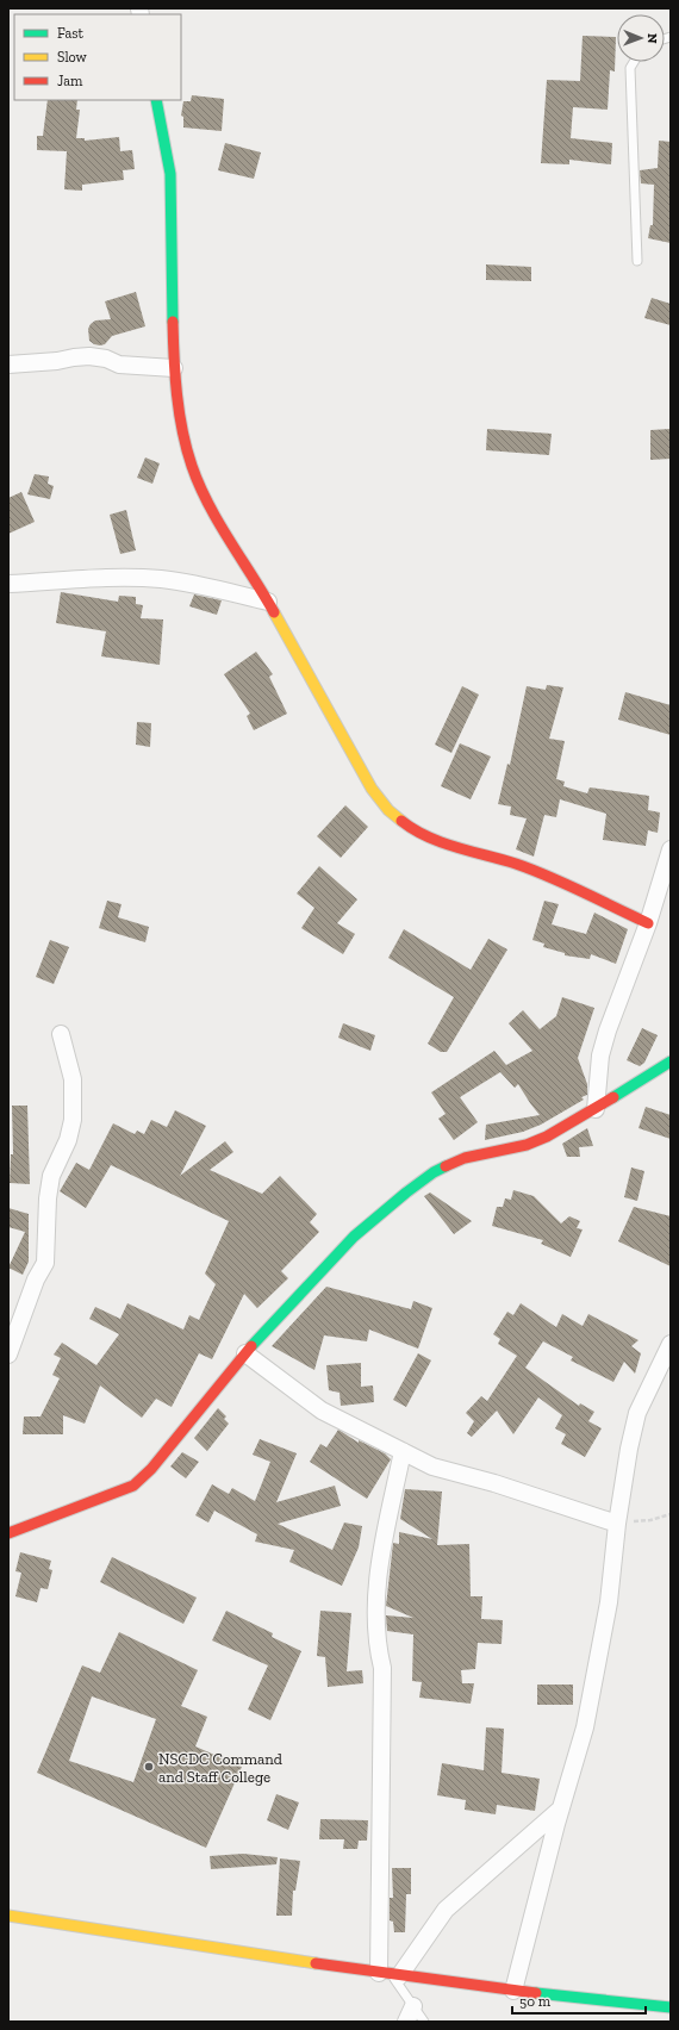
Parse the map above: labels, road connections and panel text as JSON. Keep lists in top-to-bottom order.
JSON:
{
  "places": ["NSCDC Command and Staff College"],
  "legend": ["Fast", "Slow", "Jam"],
  "scale_bar": "50 m",
  "north": "right"
}
